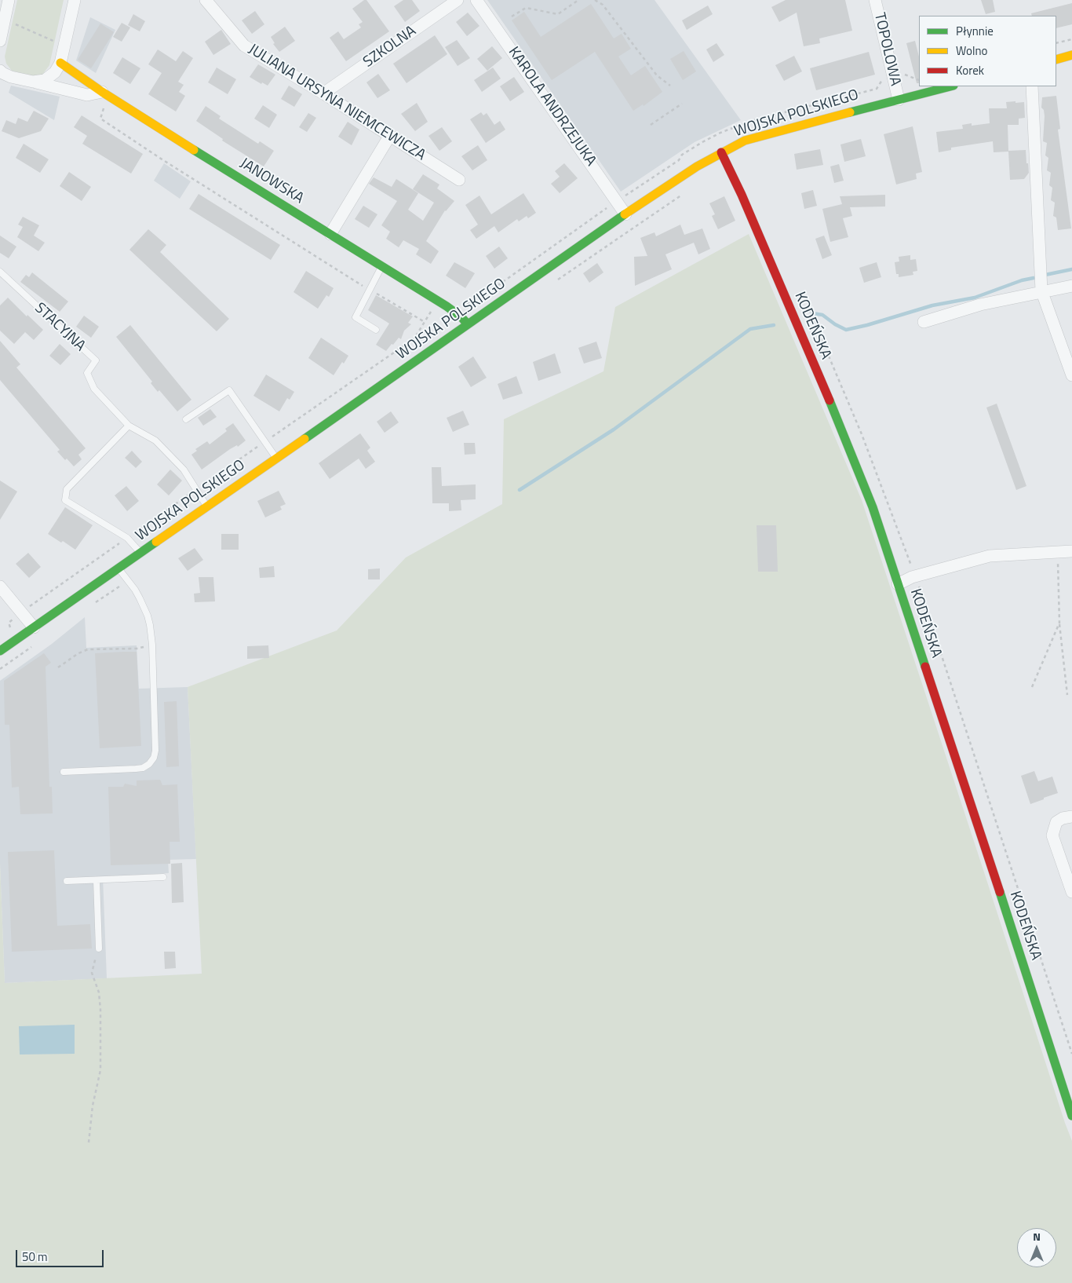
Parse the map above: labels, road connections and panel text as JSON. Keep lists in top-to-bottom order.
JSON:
{
  "streets": {
    "main road": ["WOJSKA POLSKIEGO", "JANOWSKA", "KODEŃSKA"],
    "street": [
      "SZKOLNA",
      "TOPOLOWA",
      "JULIANA URSYNA NIEMCEWICZA",
      "KAROLA ANDRZEJUKA"
    ],
    "lane": ["STACYJNA"]
  },
  "crossings": [
    ["SZKOLNA", "JULIANA URSYNA NIEMCEWICZA"],
    ["TOPOLOWA", "WOJSKA POLSKIEGO"],
    ["KAROLA ANDRZEJUKA", "WOJSKA POLSKIEGO"],
    ["WOJSKA POLSKIEGO", "JANOWSKA"],
    ["WOJSKA POLSKIEGO", "KODEŃSKA"]
  ],
  "legend": ["Płynnie", "Wolno", "Korek"],
  "scale_bar": "50 m",
  "north": "top"
}
